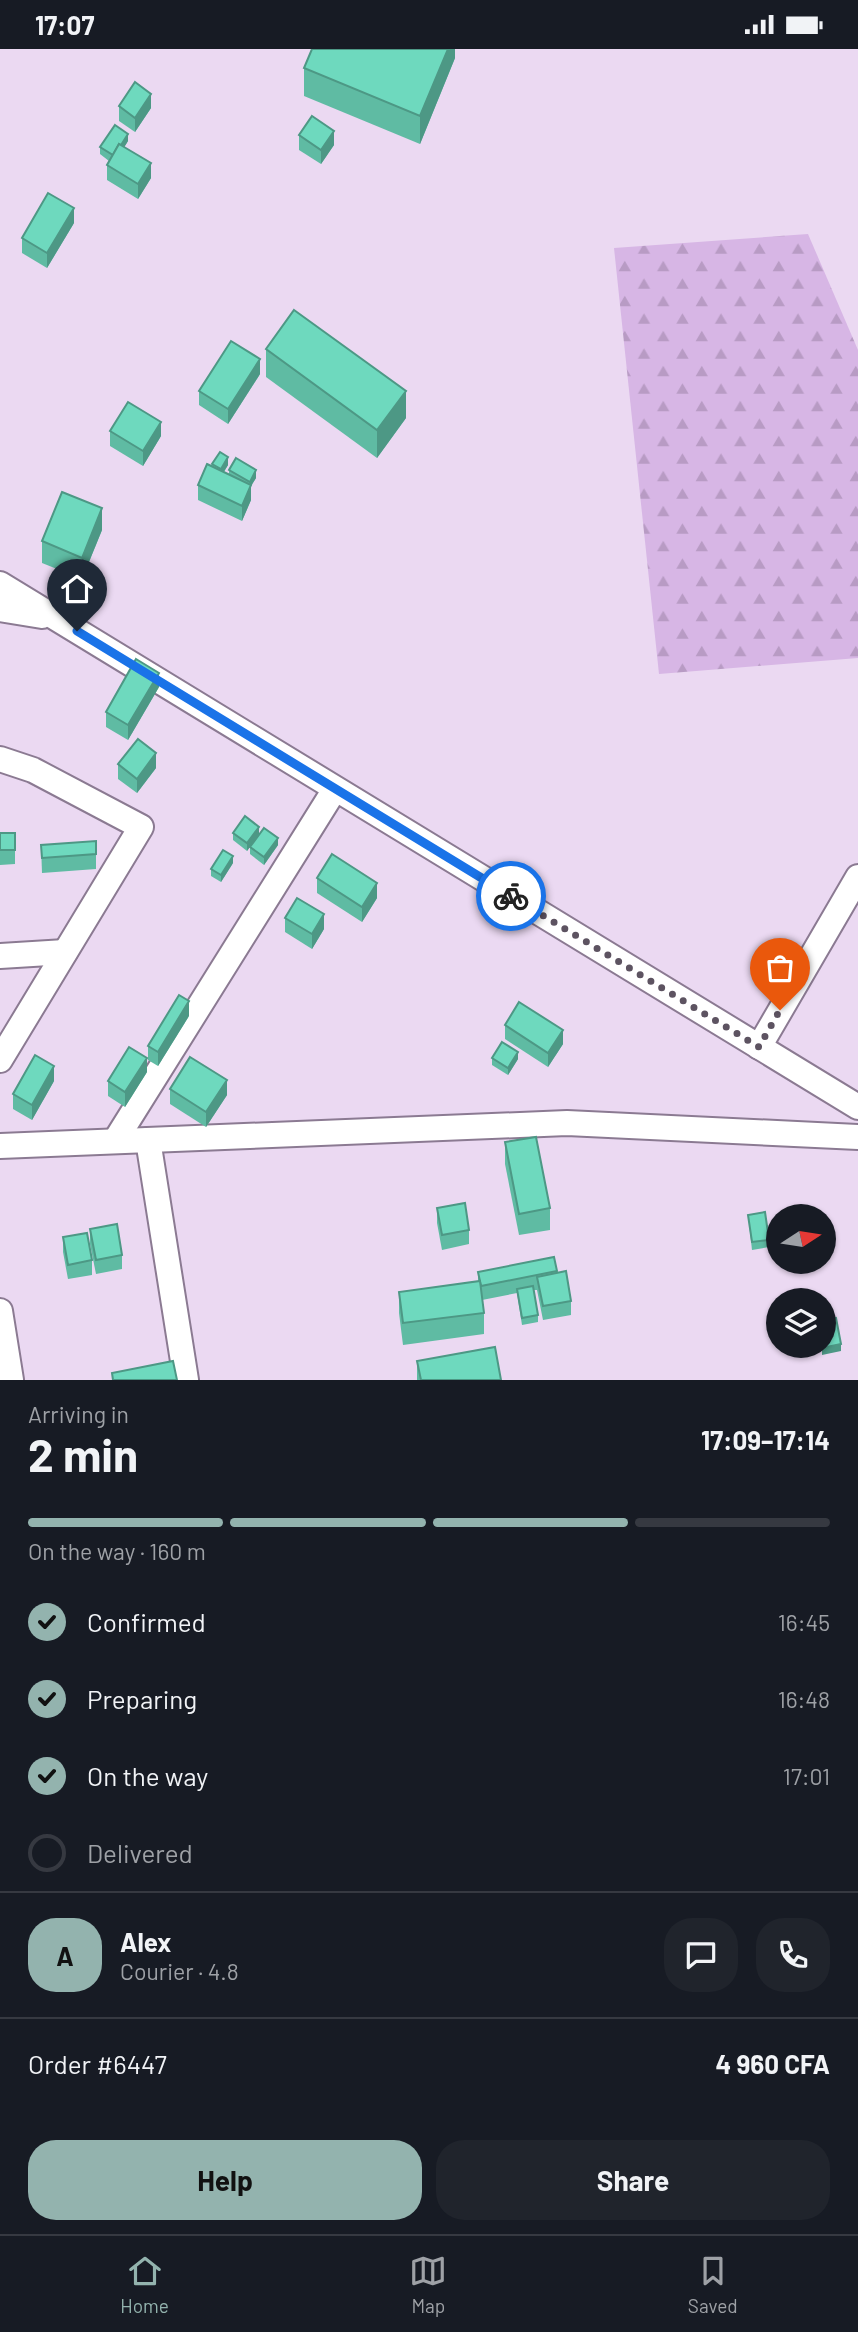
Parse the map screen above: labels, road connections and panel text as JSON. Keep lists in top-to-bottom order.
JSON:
{
  "north": "right",
  "page": {
    "status": "17:07",
    "heading": ["2 min", "Arriving in", "17:09–17:14"],
    "panel": [
      "Alex",
      "Courier · 4.8",
      "Order #6447",
      "4 960 CFA"
    ],
    "bar": "On the way · 160 m",
    "list": [
      ["Confirmed", "16:45"],
      ["Preparing", "16:48"],
      ["On the way", "17:01"],
      "Delivered"
    ],
    "round": "A",
    "buttons": ["Help", "Share"],
    "tabs": ["Home", "Map", "Saved"]
  }
}
